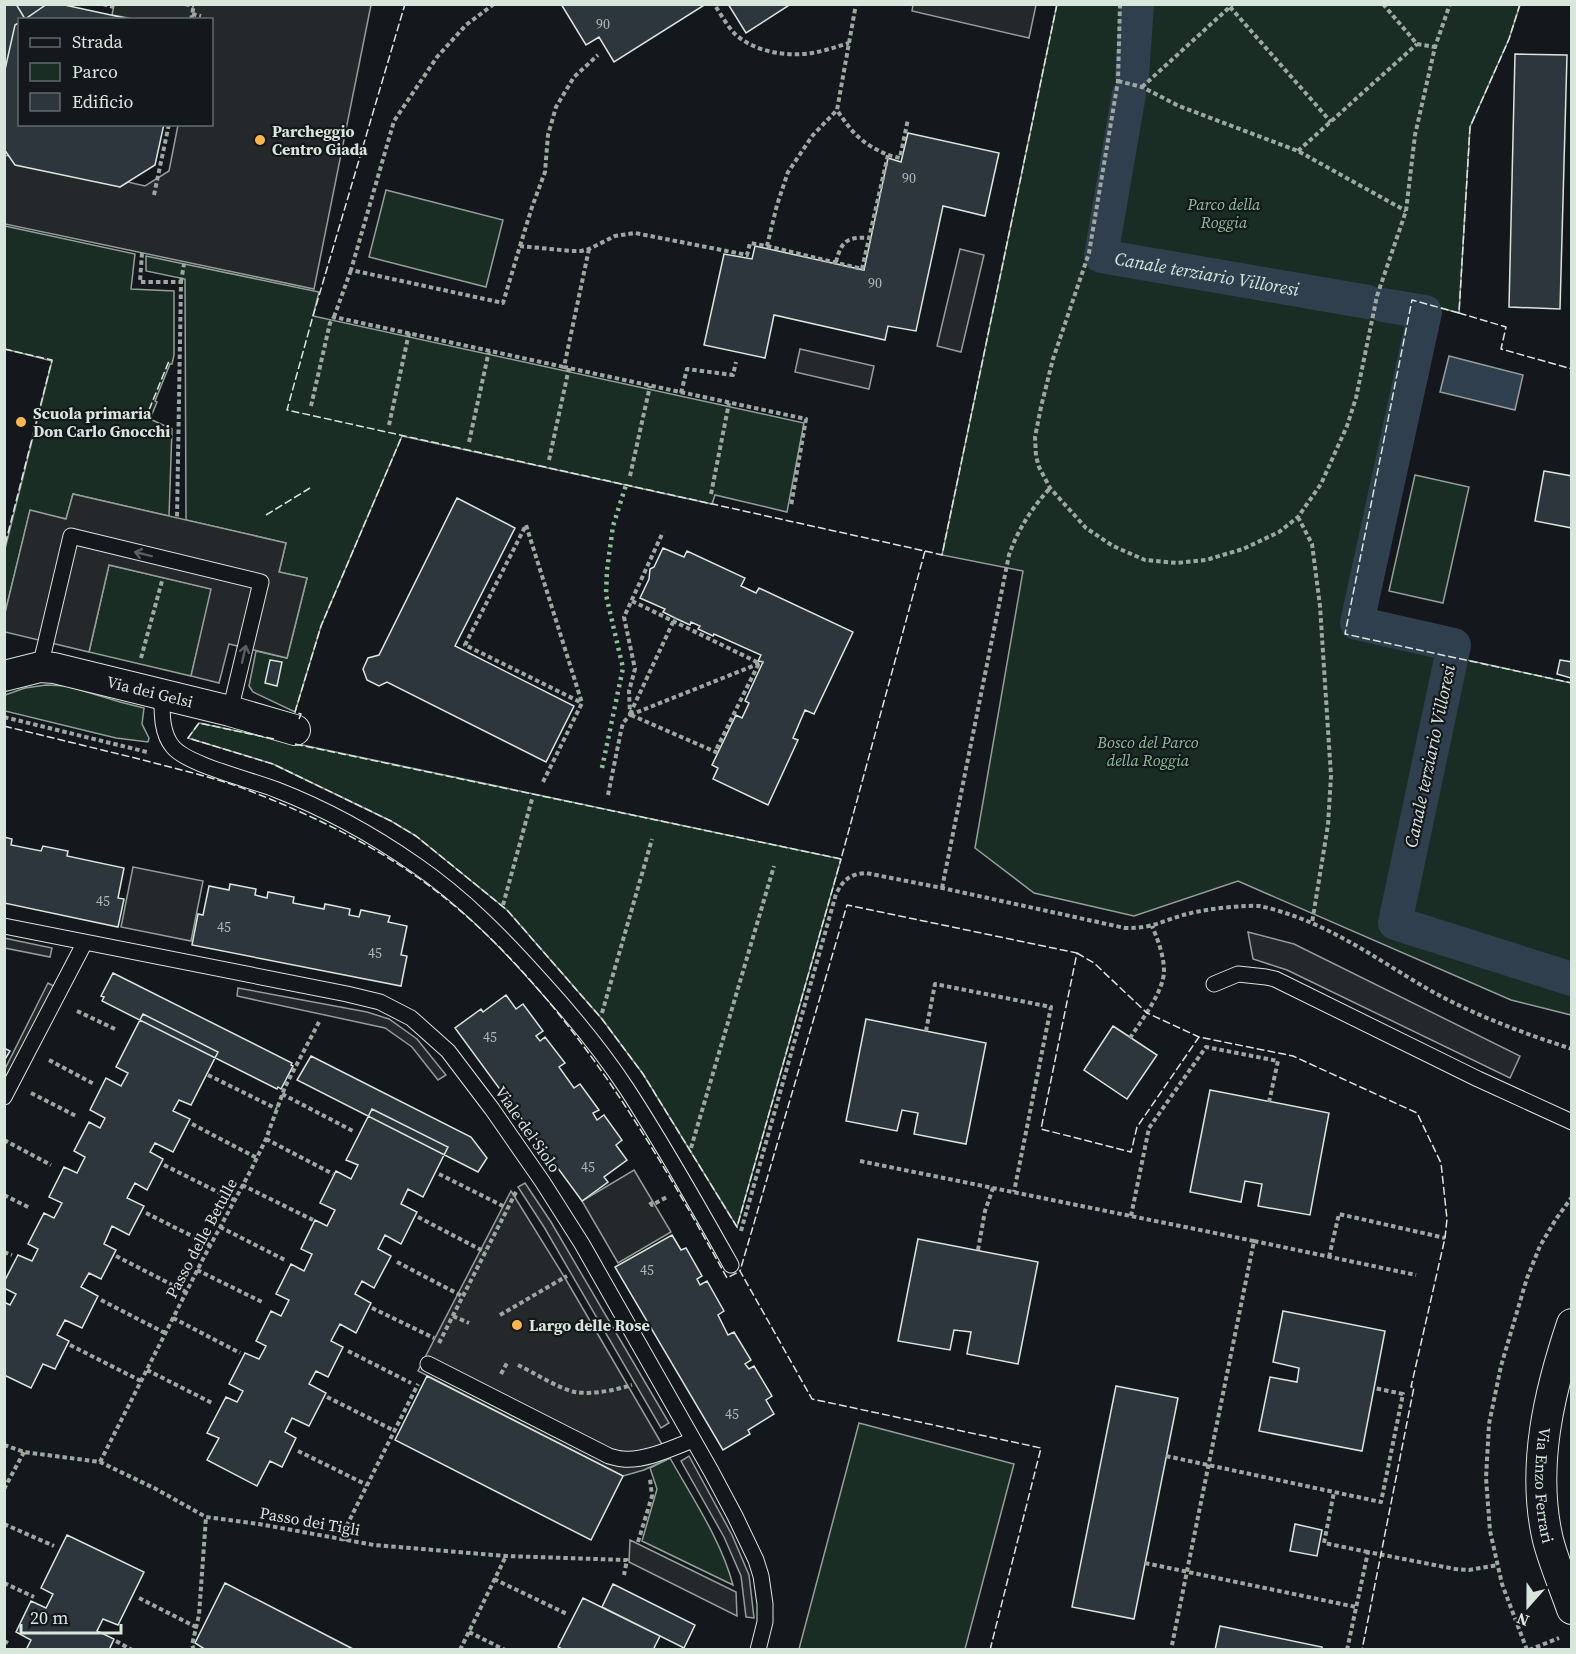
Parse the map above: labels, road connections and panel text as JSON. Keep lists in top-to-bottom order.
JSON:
{
  "streets": {
    "street": ["Via dei Gelsi", "Via Enzo Ferrari"],
    "lane": ["Viale del Siolo"],
    "path": ["Passo delle Betulle", "Passo dei Tigli"]
  },
  "crossings": [
    ["Passo delle Betulle", "Passo dei Tigli"]
  ],
  "water": ["Canale terziario Villoresi"],
  "parks": ["Parco della Roggia", "Bosco del Parco della Roggia"],
  "places": ["Parcheggio Centro Giada", "Scuola primaria Don Carlo Gnocchi", "Largo delle Rose"],
  "house_numbers": [
    "90",
    "90",
    "90",
    "45",
    "45",
    "45",
    "45",
    "45",
    "45",
    "45"
  ],
  "legend": ["Strada", "Parco", "Edificio"],
  "scale_bar": "20 m",
  "north": "bottom"
}
